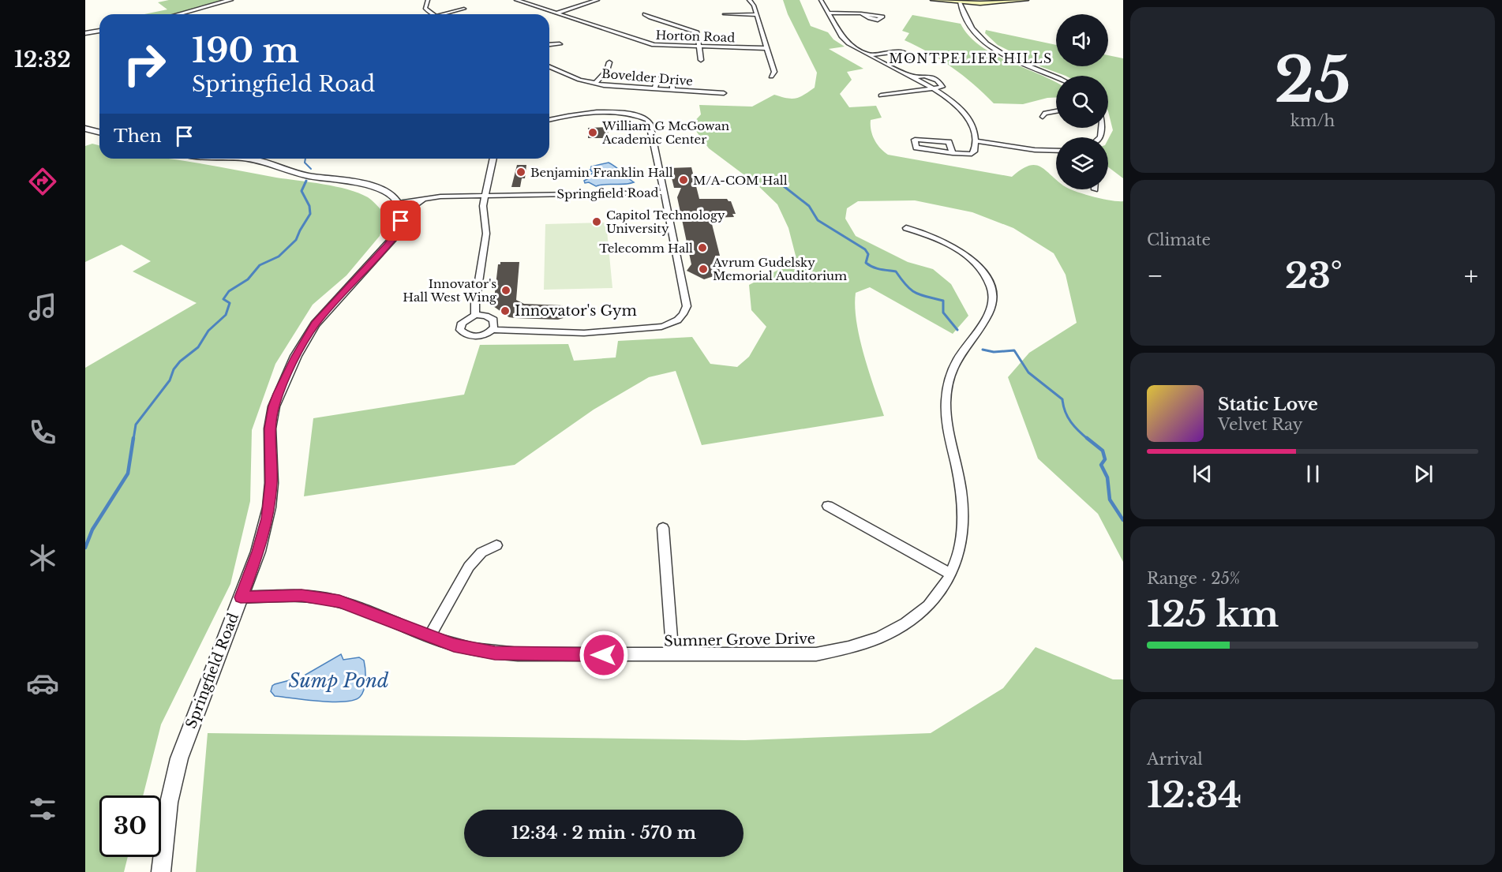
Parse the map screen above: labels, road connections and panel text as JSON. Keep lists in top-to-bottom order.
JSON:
{
  "streets": {
    "street": [
      "Horton Road",
      "Bovelder Drive",
      "Springfield Road",
      "Sumner Grove Drive"
    ]
  },
  "crossings": [
    ["Springfield Road", "Sumner Grove Drive"]
  ],
  "districts": ["MONTPELIER HILLS"],
  "water": ["Sump Pond"],
  "places": [
    "William G McGowan Academic Center",
    "Benjamin Franklin Hall",
    "M/A-COM Hall",
    "Capitol Technology University",
    "Telecomm Hall",
    "Avrum Gudelsky Memorial Auditorium",
    "Innovator's Hall West Wing",
    "Innovator's Gym"
  ],
  "page": {
    "tabs": "12:32",
    "tile": [
      ["25", "km/h"],
      "Climate",
      ["Range · 25%", "125 km"],
      ["Arrival", "12:34"]
    ],
    "turn": ["190 m", "Springfield Road"],
    "then": "Then",
    "heat": ["−", "23°", "+"],
    "song": ["Static Love", "Velvet Ray"],
    "limit": "30",
    "trip": "12:34 · 2 min · 570 m"
  }
}
